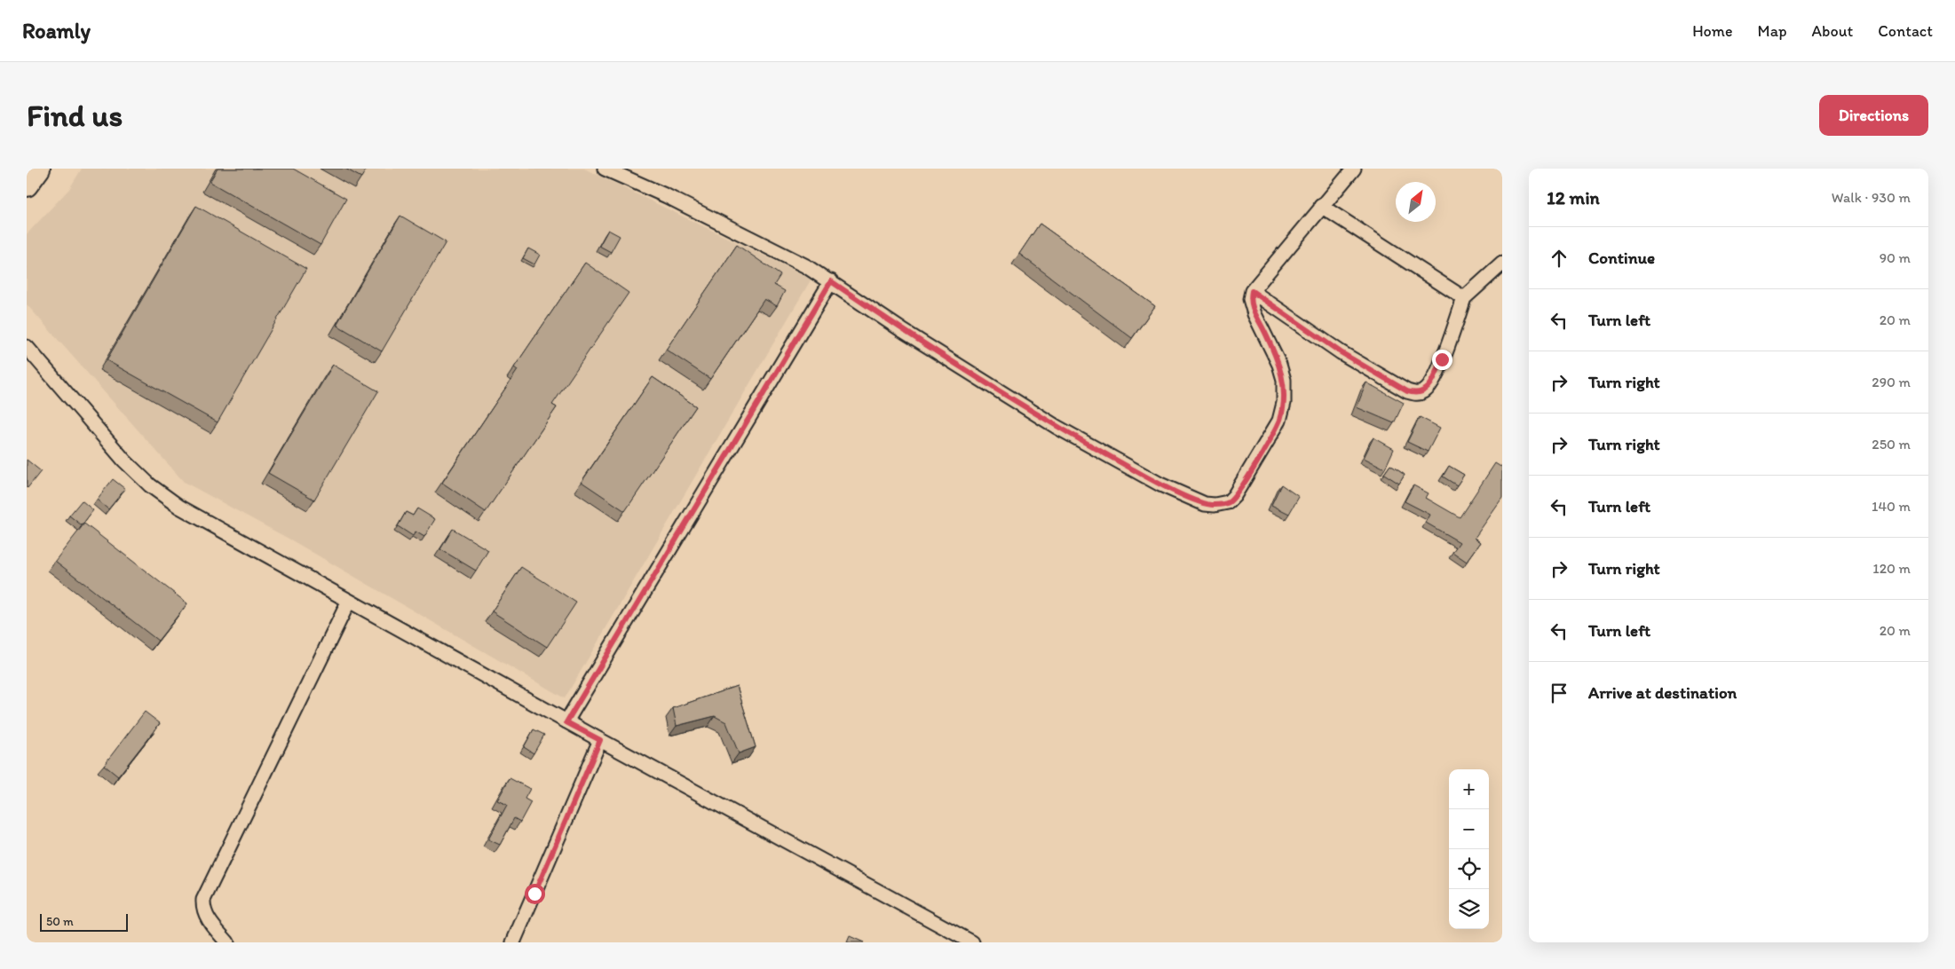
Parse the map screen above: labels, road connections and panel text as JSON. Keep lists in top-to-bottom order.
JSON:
{
  "scale_bar": "50 m",
  "north": "top right",
  "page": {
    "header": "Roamly",
    "nav": [
      "Home",
      "Map",
      "About",
      "Contact"
    ],
    "buttons": "Directions",
    "title": "Find us",
    "heading": ["12 min", "Walk · 930 m"],
    "list": [
      ["Continue", "90 m"],
      ["Turn left", "20 m"],
      ["Turn right", "290 m"],
      ["Turn right", "250 m"],
      ["Turn left", "140 m"],
      ["Turn right", "120 m"],
      ["Turn left", "20 m"],
      "Arrive at destination"
    ],
    "map_buttons": ["+", "−"],
    "scale": "50 m"
  }
}
